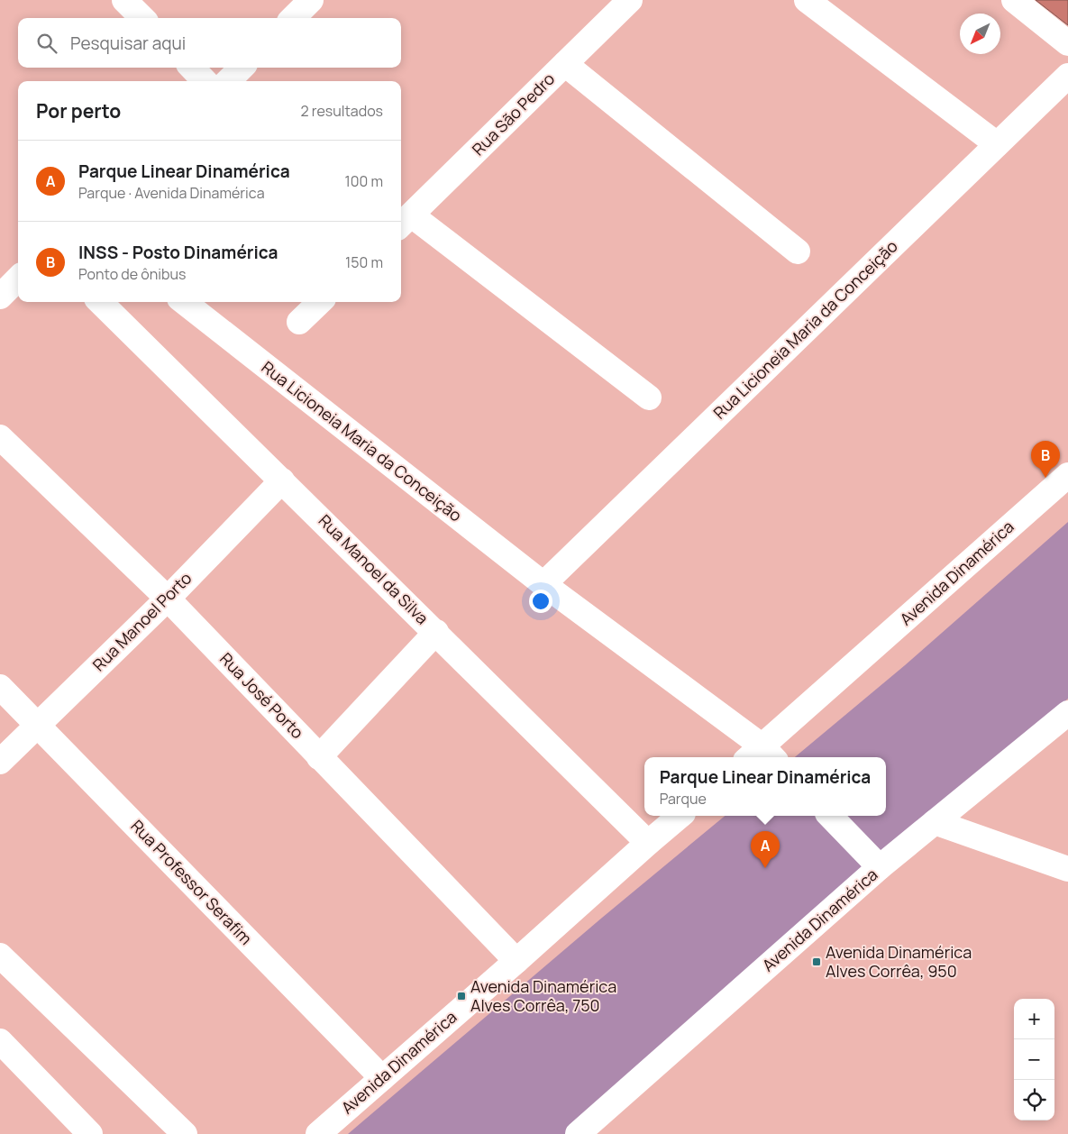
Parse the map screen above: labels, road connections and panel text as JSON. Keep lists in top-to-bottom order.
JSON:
{
  "streets": {
    "street": [
      "Rua São Pedro",
      "Rua Licioneia Maria da Conceição",
      "Rua Manoel da Silva",
      "Avenida Dinamérica",
      "Rua Manoel Porto",
      "Rua José Porto",
      "Rua Professor Serafim"
    ]
  },
  "crossings": [
    ["Rua Licioneia Maria da Conceição", "Avenida Dinamérica"],
    ["Rua Manoel da Silva", "Avenida Dinamérica"],
    ["Rua Manoel da Silva", "Rua Manoel Porto"],
    ["Avenida Dinamérica", "Rua José Porto"],
    ["Avenida Dinamérica", "Rua Professor Serafim"],
    ["Rua Manoel Porto", "Rua José Porto"],
    ["Rua Manoel Porto", "Rua Professor Serafim"]
  ],
  "places": {
    "transit": ["Avenida Dinamérica Alves Corrêa, 950", "Avenida Dinamérica Alves Corrêa, 750"]
  },
  "north": "bottom left",
  "page": {
    "search": "Pesquisar aqui",
    "heading": ["Por perto", "2 resultados"],
    "list": [
      {
        "mark": "A",
        "name": "Parque Linear Dinamérica",
        "note": "Parque · Avenida Dinamérica",
        "value": "100 m"
      },
      {
        "mark": "B",
        "name": "INSS - Posto Dinamérica",
        "note": "Ponto de ônibus",
        "value": "150 m"
      }
    ],
    "pins": ["B", "A"],
    "popup": ["Parque Linear Dinamérica", "Parque"],
    "map_buttons": ["+", "−"]
  }
}
